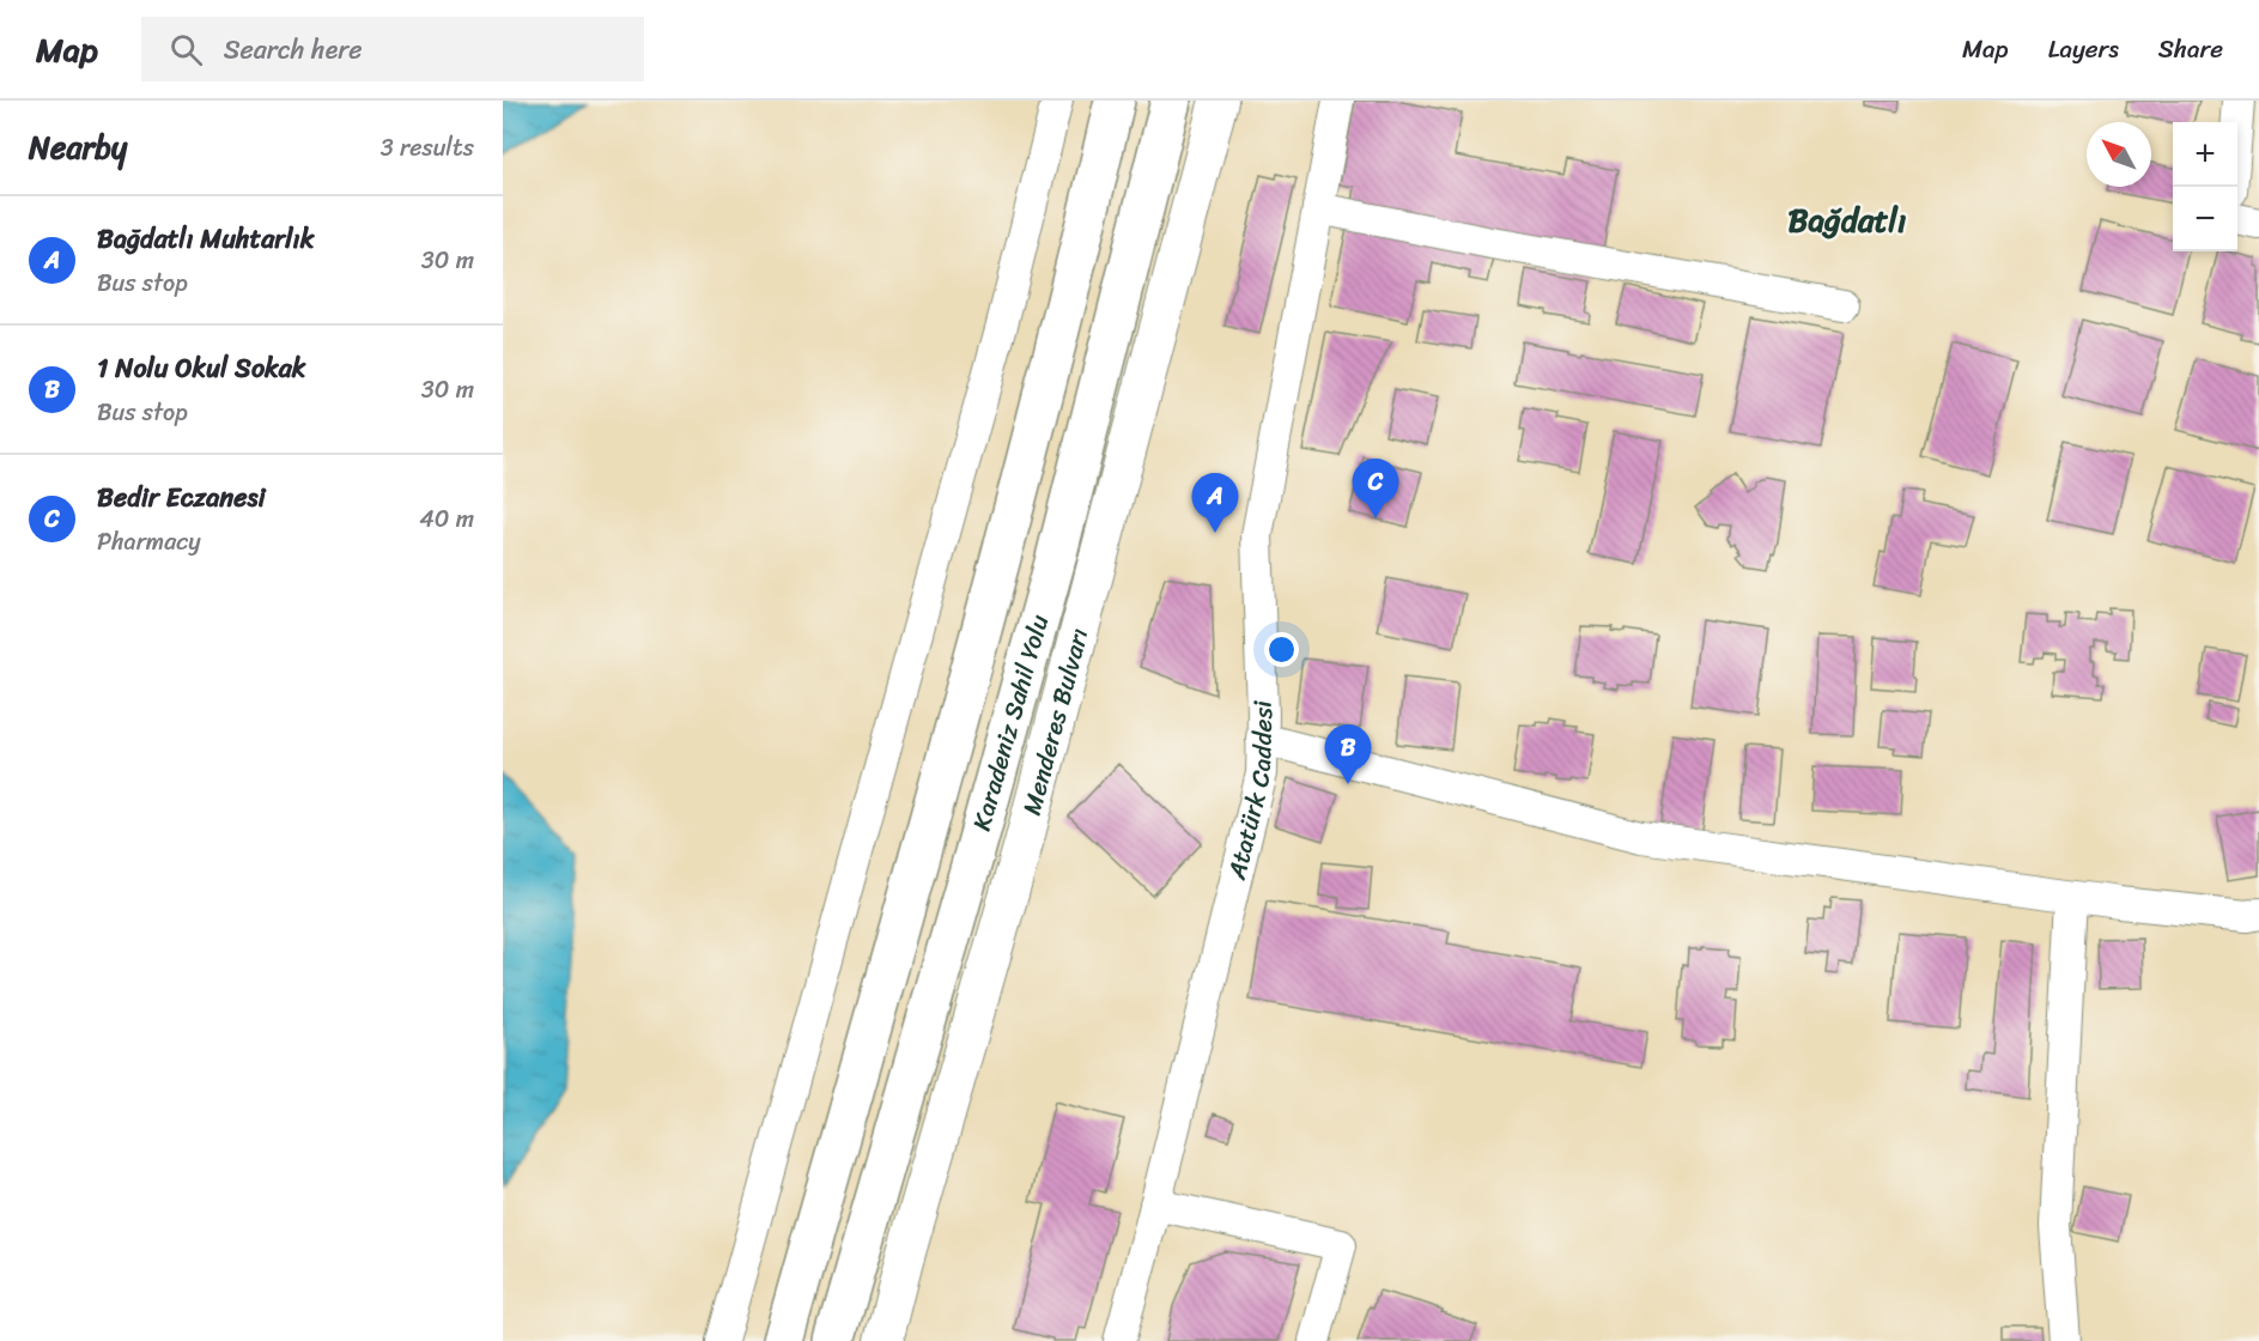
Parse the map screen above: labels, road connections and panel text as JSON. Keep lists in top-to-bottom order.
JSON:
{
  "streets": {
    "highway": ["Karadeniz Sahil Yolu"],
    "main road": ["Menderes Bulvarı"],
    "street": ["Atatürk Caddesi"]
  },
  "districts": ["Bağdatlı"],
  "north": "top left",
  "page": {
    "header": "Map",
    "search": "Search here",
    "nav": ["Map", "Layers", "Share"],
    "heading": ["Nearby", "3 results"],
    "map_buttons": ["+", "−"],
    "list": [
      {
        "mark": "A",
        "name": "Bağdatlı Muhtarlık",
        "note": "Bus stop",
        "value": "30 m"
      },
      {
        "mark": "B",
        "name": "1 Nolu Okul Sokak",
        "note": "Bus stop",
        "value": "30 m"
      },
      {
        "mark": "C",
        "name": "Bedir Eczanesi",
        "note": "Pharmacy",
        "value": "40 m"
      }
    ],
    "pins": ["C", "A", "B"]
  }
}
